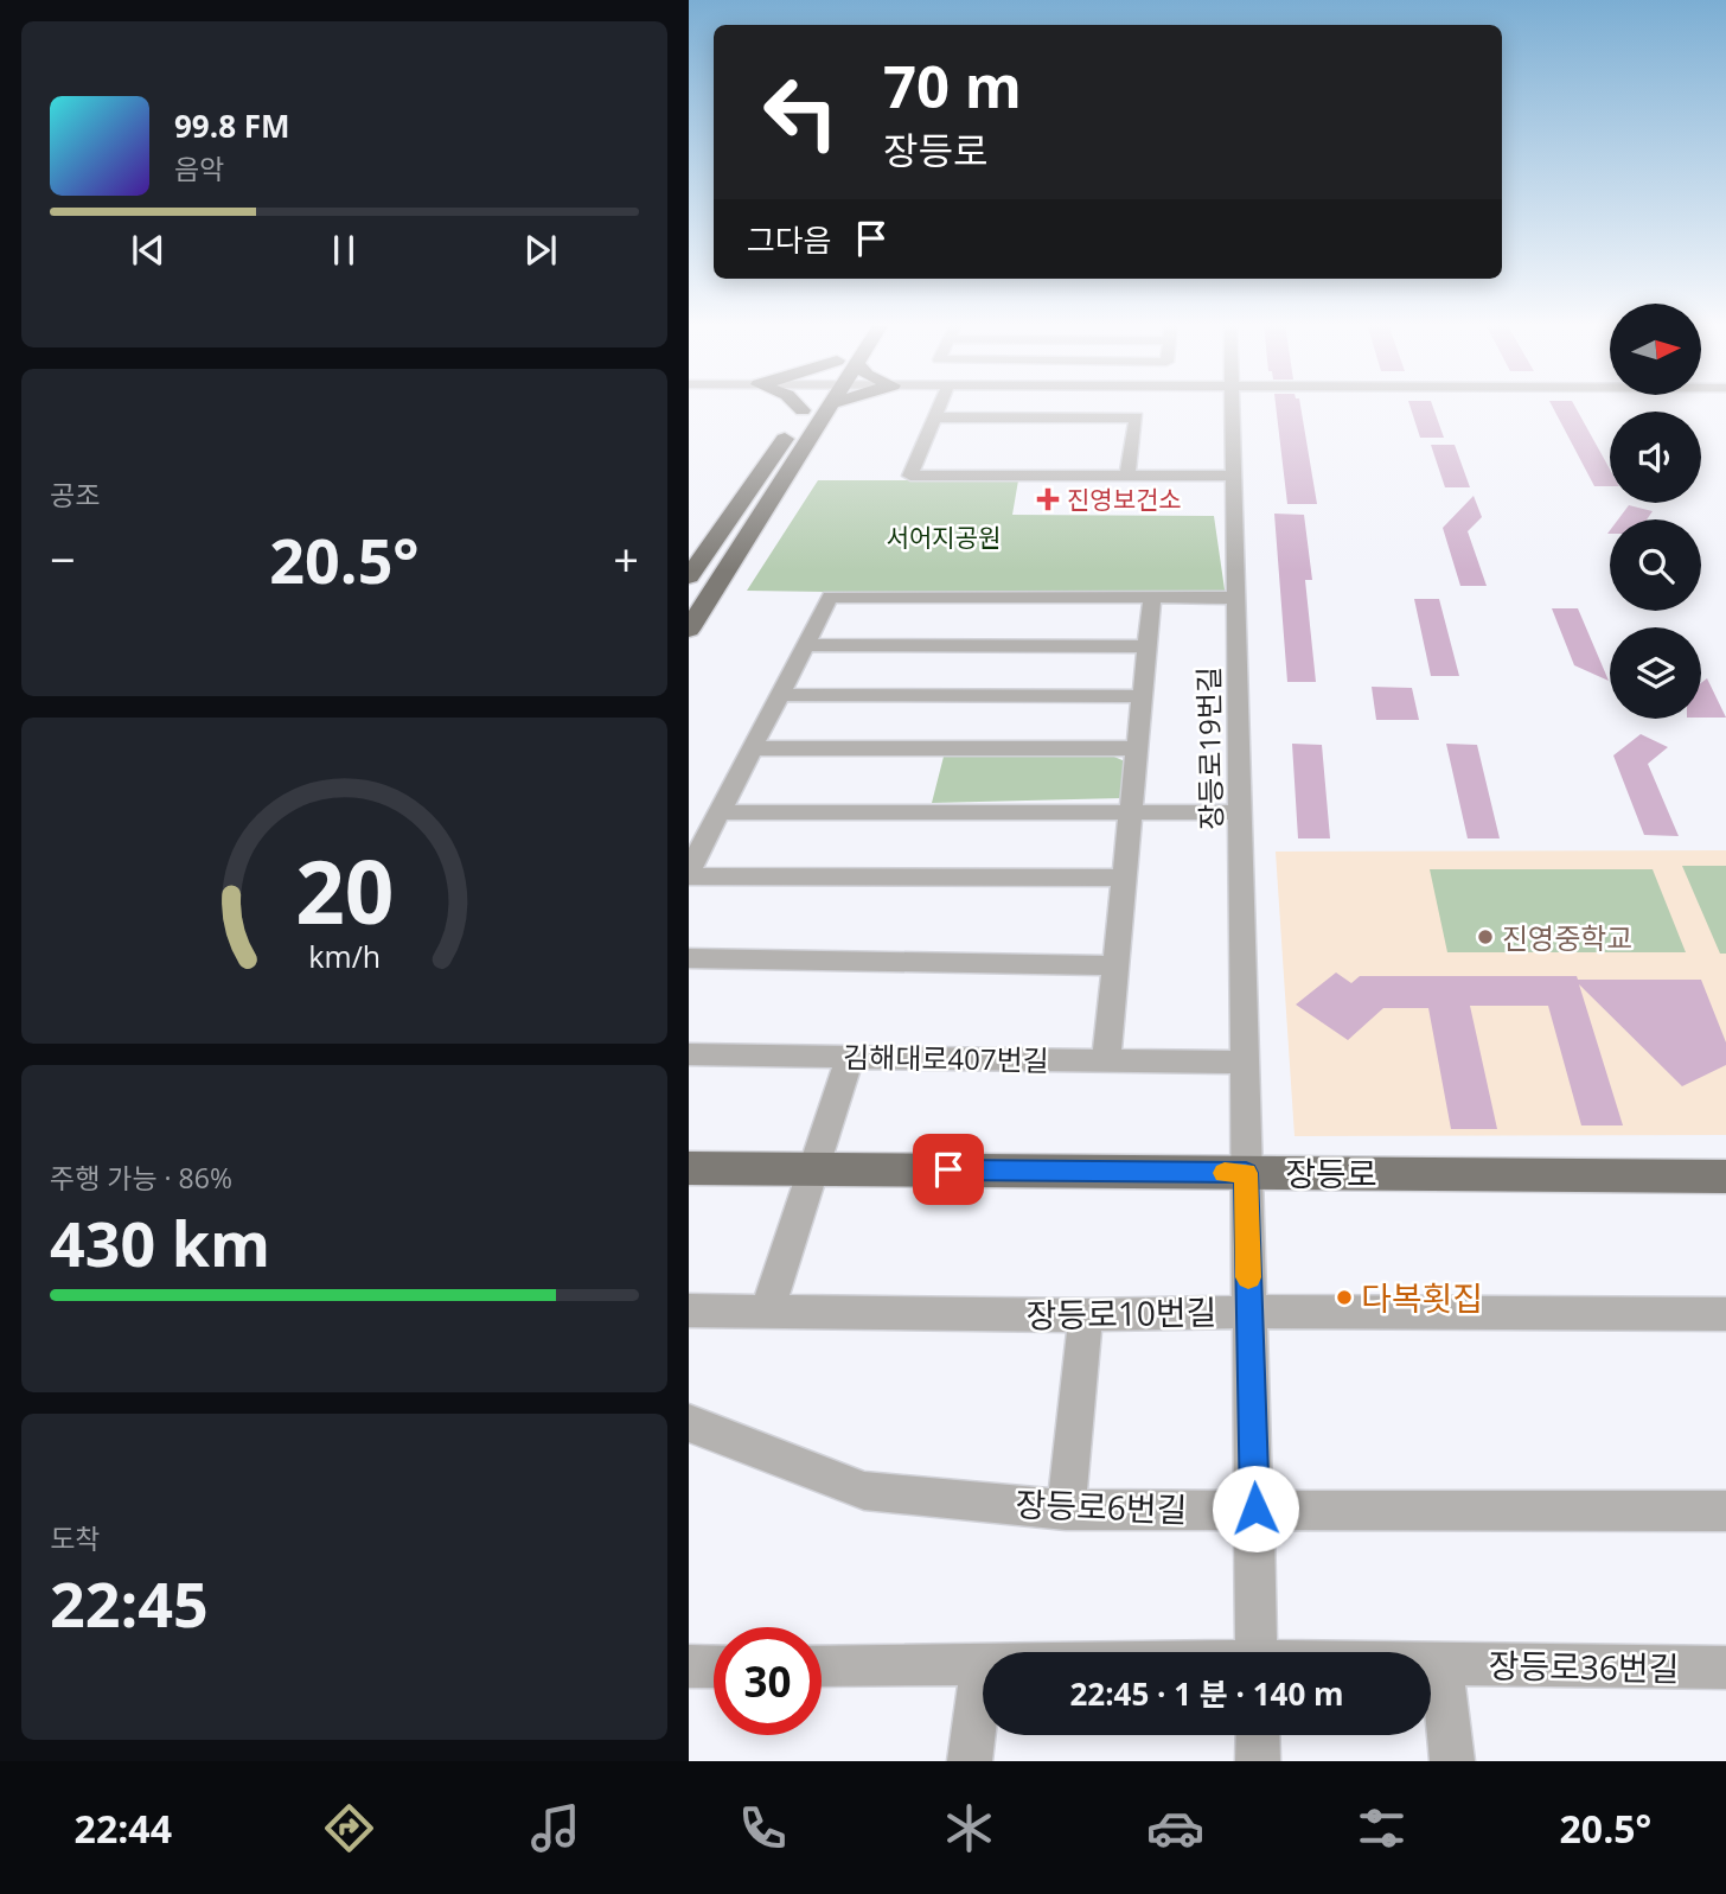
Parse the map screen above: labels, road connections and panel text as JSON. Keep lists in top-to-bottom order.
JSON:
{
  "streets": {
    "main road": ["장등로"],
    "street": [
      "장등로19번길",
      "김해대로407번길",
      "장등로10번길",
      "장등로6번길",
      "장등로36번길"
    ]
  },
  "crossings": [
    ["장등로19번길", "김해대로407번길"],
    ["장등로19번길", "장등로"],
    ["장등로19번길", "장등로10번길"],
    ["장등로19번길", "장등로6번길"]
  ],
  "parks": ["서어지공원"],
  "places": {
    "health": ["진영보건소"],
    "other": ["진영중학교", "다복횟집"]
  },
  "north": "right",
  "page": {
    "turn": ["70 m", "장등로"],
    "song": ["99.8 FM", "음악"],
    "then": "그다음",
    "tile": [
      "공조",
      ["주행 가능 · 86%", "430 km"],
      ["도착", "22:45"]
    ],
    "heat": ["−", "20.5°", "+"],
    "limit": "30",
    "trip": "22:45 · 1 분 · 140 m",
    "tabs": ["22:44", "20.5°"],
    "gauge": ["20", "km/h"]
  }
}
